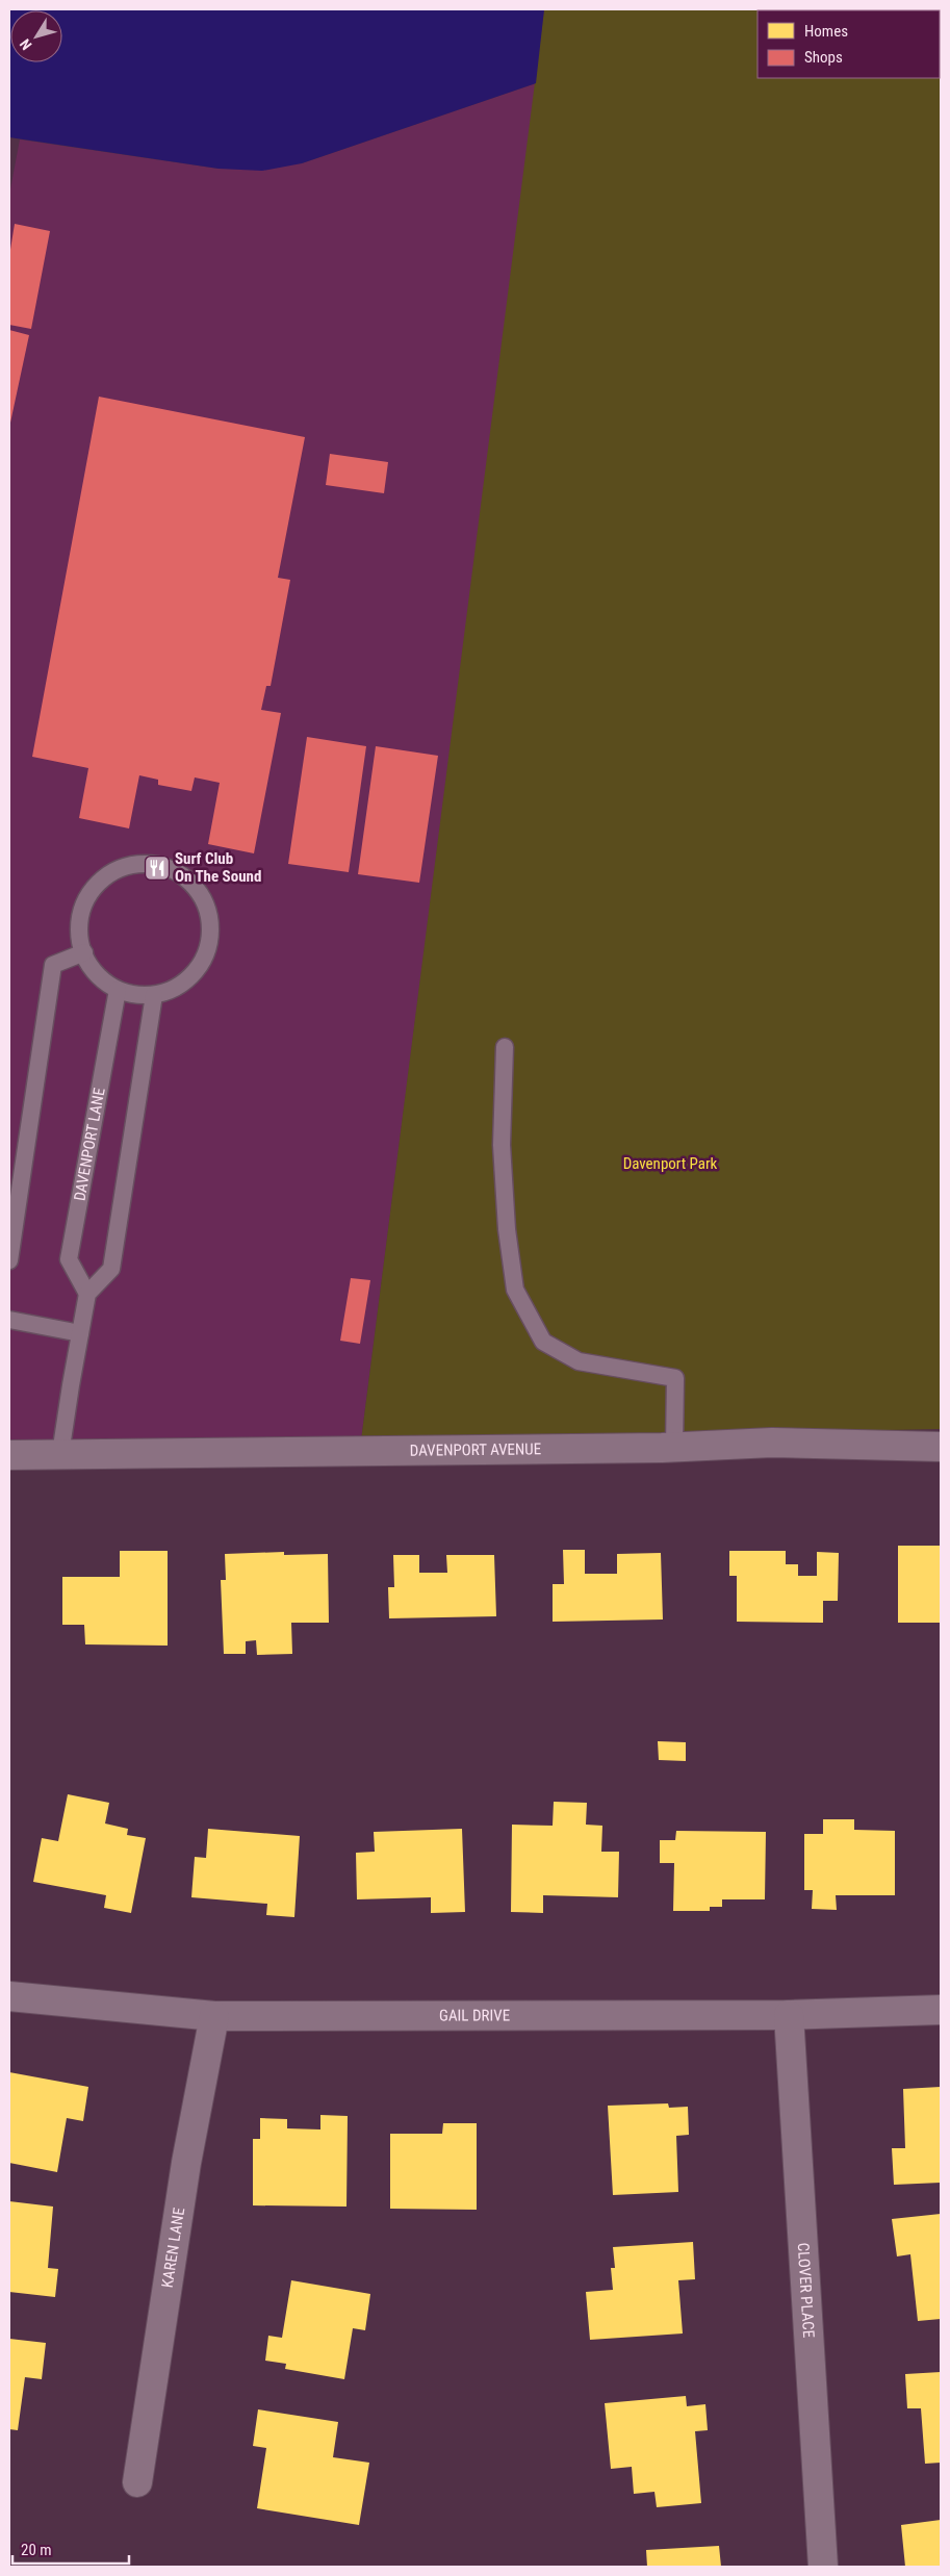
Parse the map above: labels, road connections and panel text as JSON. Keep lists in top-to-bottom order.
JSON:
{
  "streets": {
    "street": [
      "DAVENPORT AVENUE",
      "GAIL DRIVE",
      "KAREN LANE",
      "CLOVER PLACE"
    ],
    "lane": ["DAVENPORT LANE"]
  },
  "crossings": [
    ["GAIL DRIVE", "KAREN LANE"],
    ["GAIL DRIVE", "CLOVER PLACE"]
  ],
  "parks": ["Davenport Park"],
  "places": {
    "restaurant": ["Surf Club On The Sound"]
  },
  "legend": ["Homes", "Shops"],
  "scale_bar": "20 m",
  "north": "bottom left"
}
